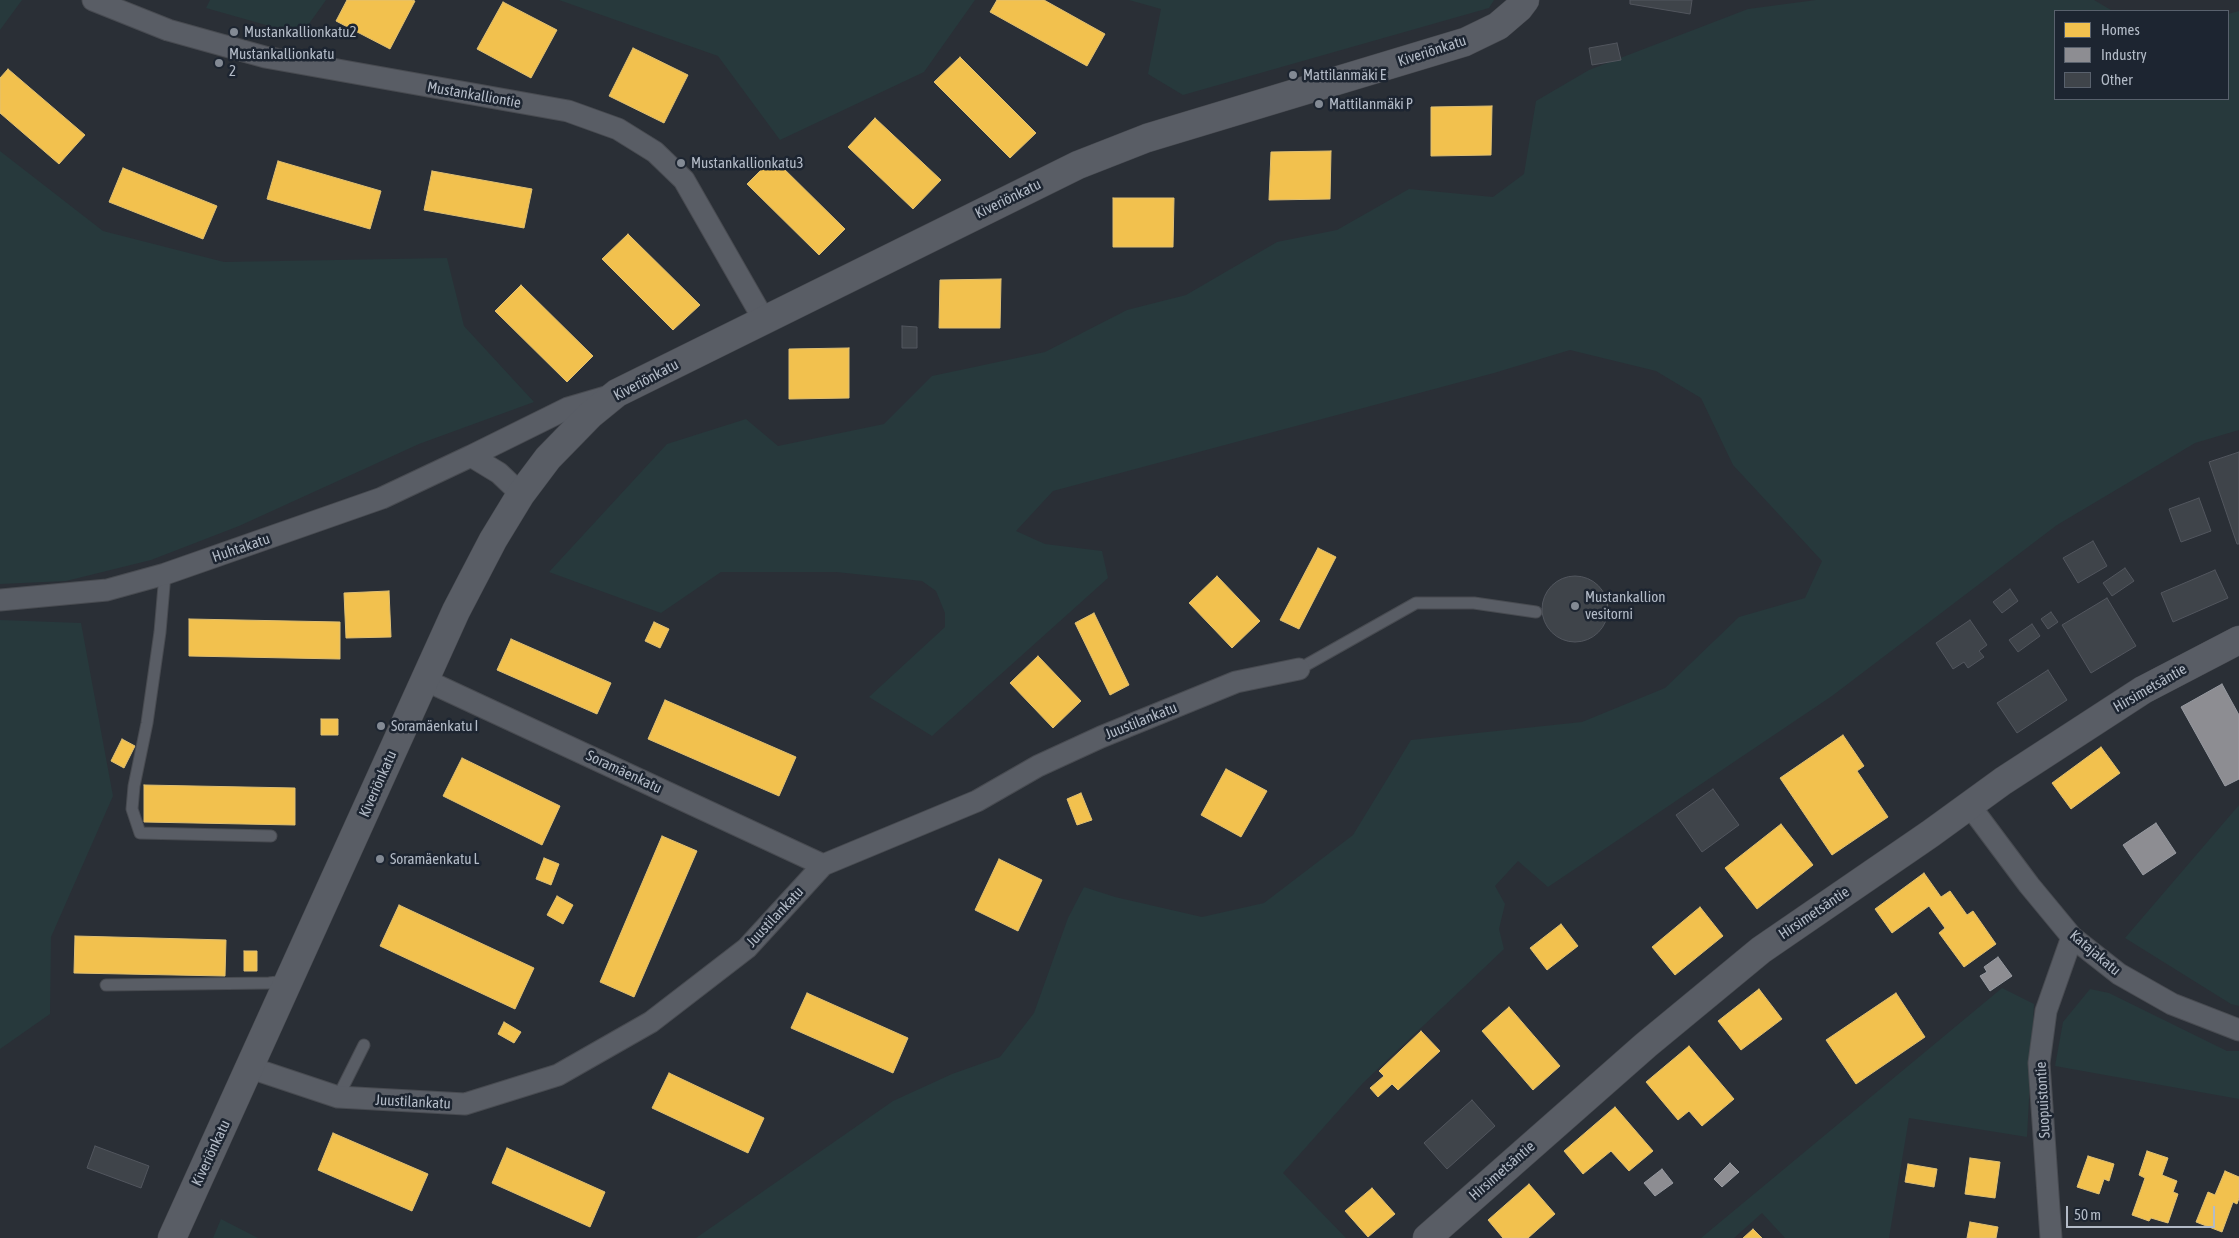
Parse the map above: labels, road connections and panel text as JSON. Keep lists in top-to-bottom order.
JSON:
{
  "streets": {
    "street": [
      "Kiveriönkatu",
      "Mustankalliontie",
      "Huhtakatu",
      "Hirsimetsäntie",
      "Juustilankatu",
      "Soramäenkatu",
      "Katajakatu",
      "Suopuistontie"
    ]
  },
  "crossings": [
    ["Kiveriönkatu", "Mustankalliontie"],
    ["Kiveriönkatu", "Huhtakatu"],
    ["Kiveriönkatu", "Juustilankatu"],
    ["Kiveriönkatu", "Soramäenkatu"],
    ["Hirsimetsäntie", "Katajakatu"],
    ["Juustilankatu", "Soramäenkatu"],
    ["Katajakatu", "Suopuistontie"]
  ],
  "places": [
    "Mustankallionkatu2",
    "Mustankallionkatu 2",
    "Mattilanmäki E",
    "Mattilanmäki P",
    "Mustankallionkatu3",
    "Mustankallion vesitorni",
    "Soramäenkatu I",
    "Soramäenkatu L"
  ],
  "legend": ["Homes", "Industry", "Other"],
  "scale_bar": "50 m"
}
